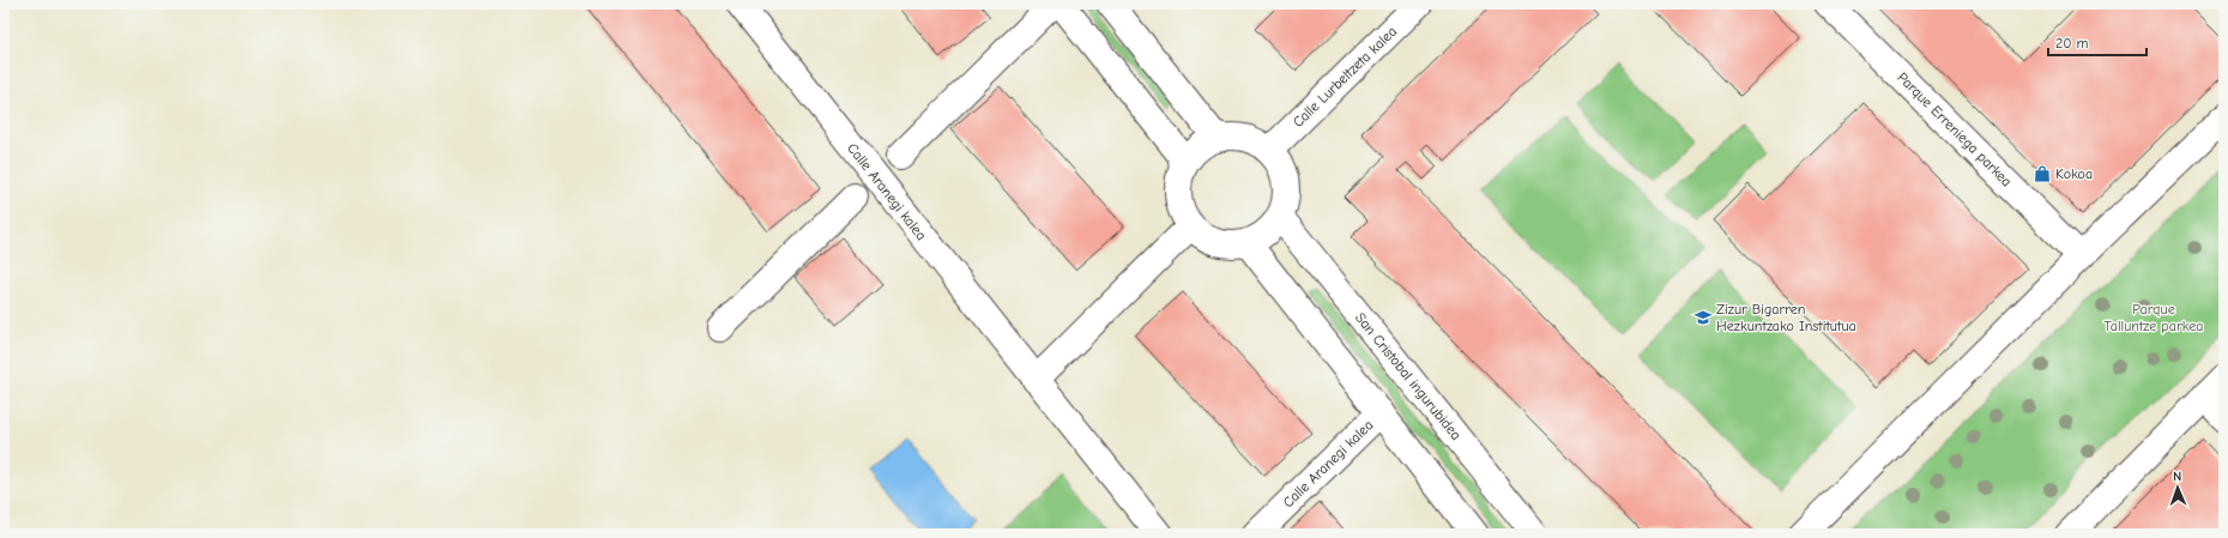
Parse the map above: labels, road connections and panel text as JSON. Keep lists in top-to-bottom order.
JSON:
{
  "streets": {
    "street": [
      "Calle Lurbeltzeta kalea",
      "Parque Erreniega parkea",
      "Calle Aranegi kalea",
      "San Cristobal ingurubidea"
    ]
  },
  "crossings": [
    ["Calle Lurbeltzeta kalea", "San Cristobal ingurubidea"]
  ],
  "parks": ["Parque Talluntze parkea"],
  "places": {
    "shop": ["Kokoa"],
    "school or university": ["Zizur Bigarren Hezkuntzako Institutua"]
  },
  "scale_bar": "20 m",
  "north": "top"
}
